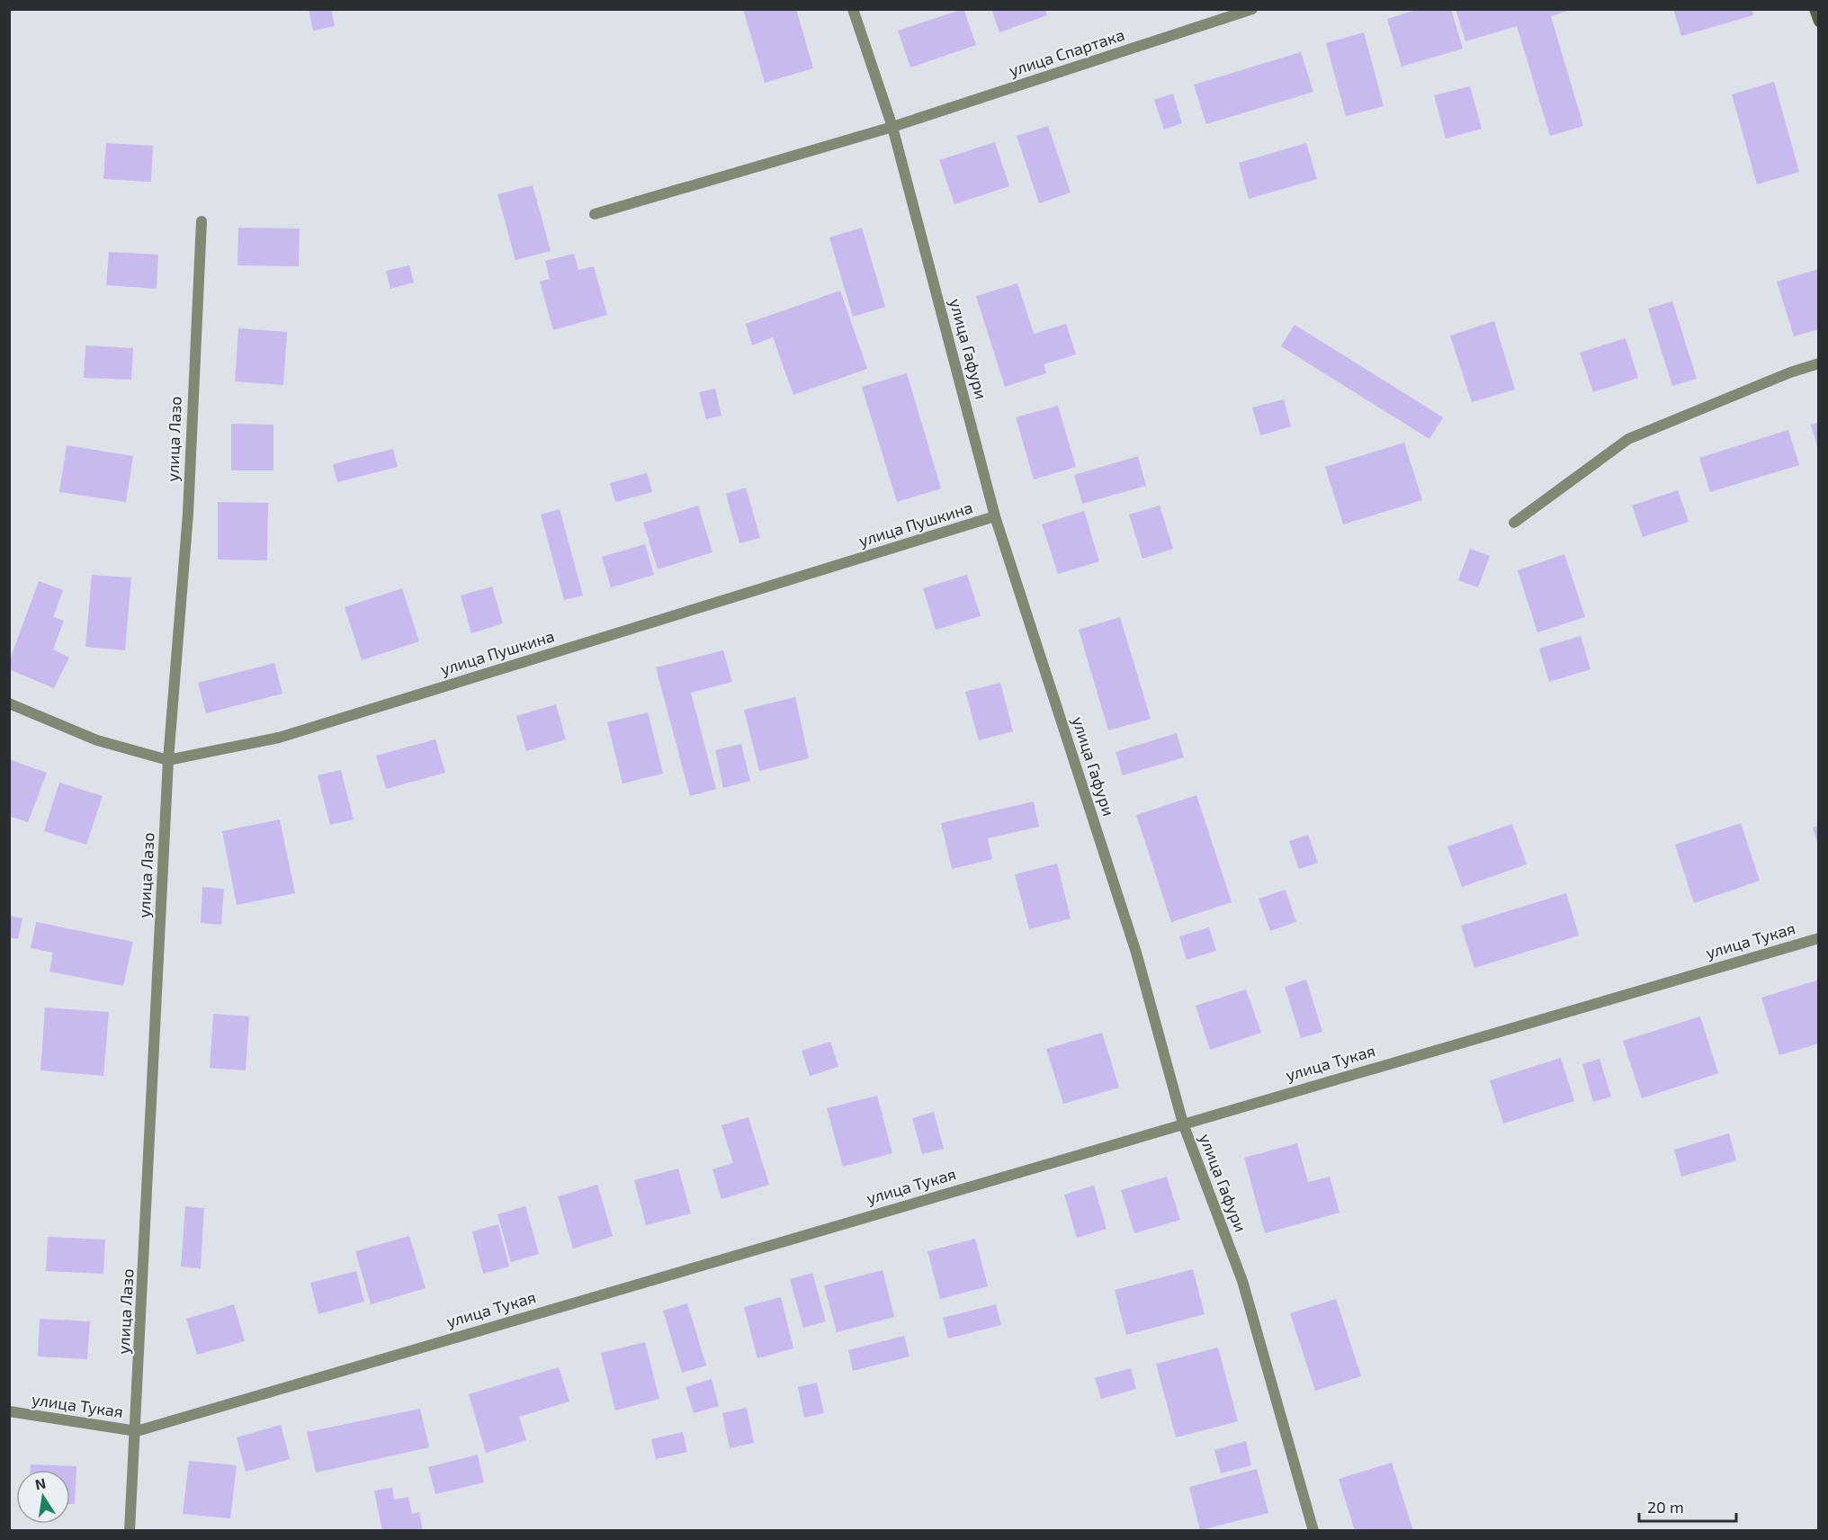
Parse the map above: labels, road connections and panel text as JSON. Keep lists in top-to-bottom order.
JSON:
{
  "streets": {
    "street": [
      "улица Спартака",
      "улица Гафури",
      "улица Лазо",
      "улица Пушкина",
      "улица Тукая"
    ]
  },
  "crossings": [
    ["улица Спартака", "улица Гафури"],
    ["улица Гафури", "улица Пушкина"],
    ["улица Гафури", "улица Тукая"],
    ["улица Лазо", "улица Пушкина"],
    ["улица Лазо", "улица Тукая"]
  ],
  "scale_bar": "20 m",
  "north": "top"
}
